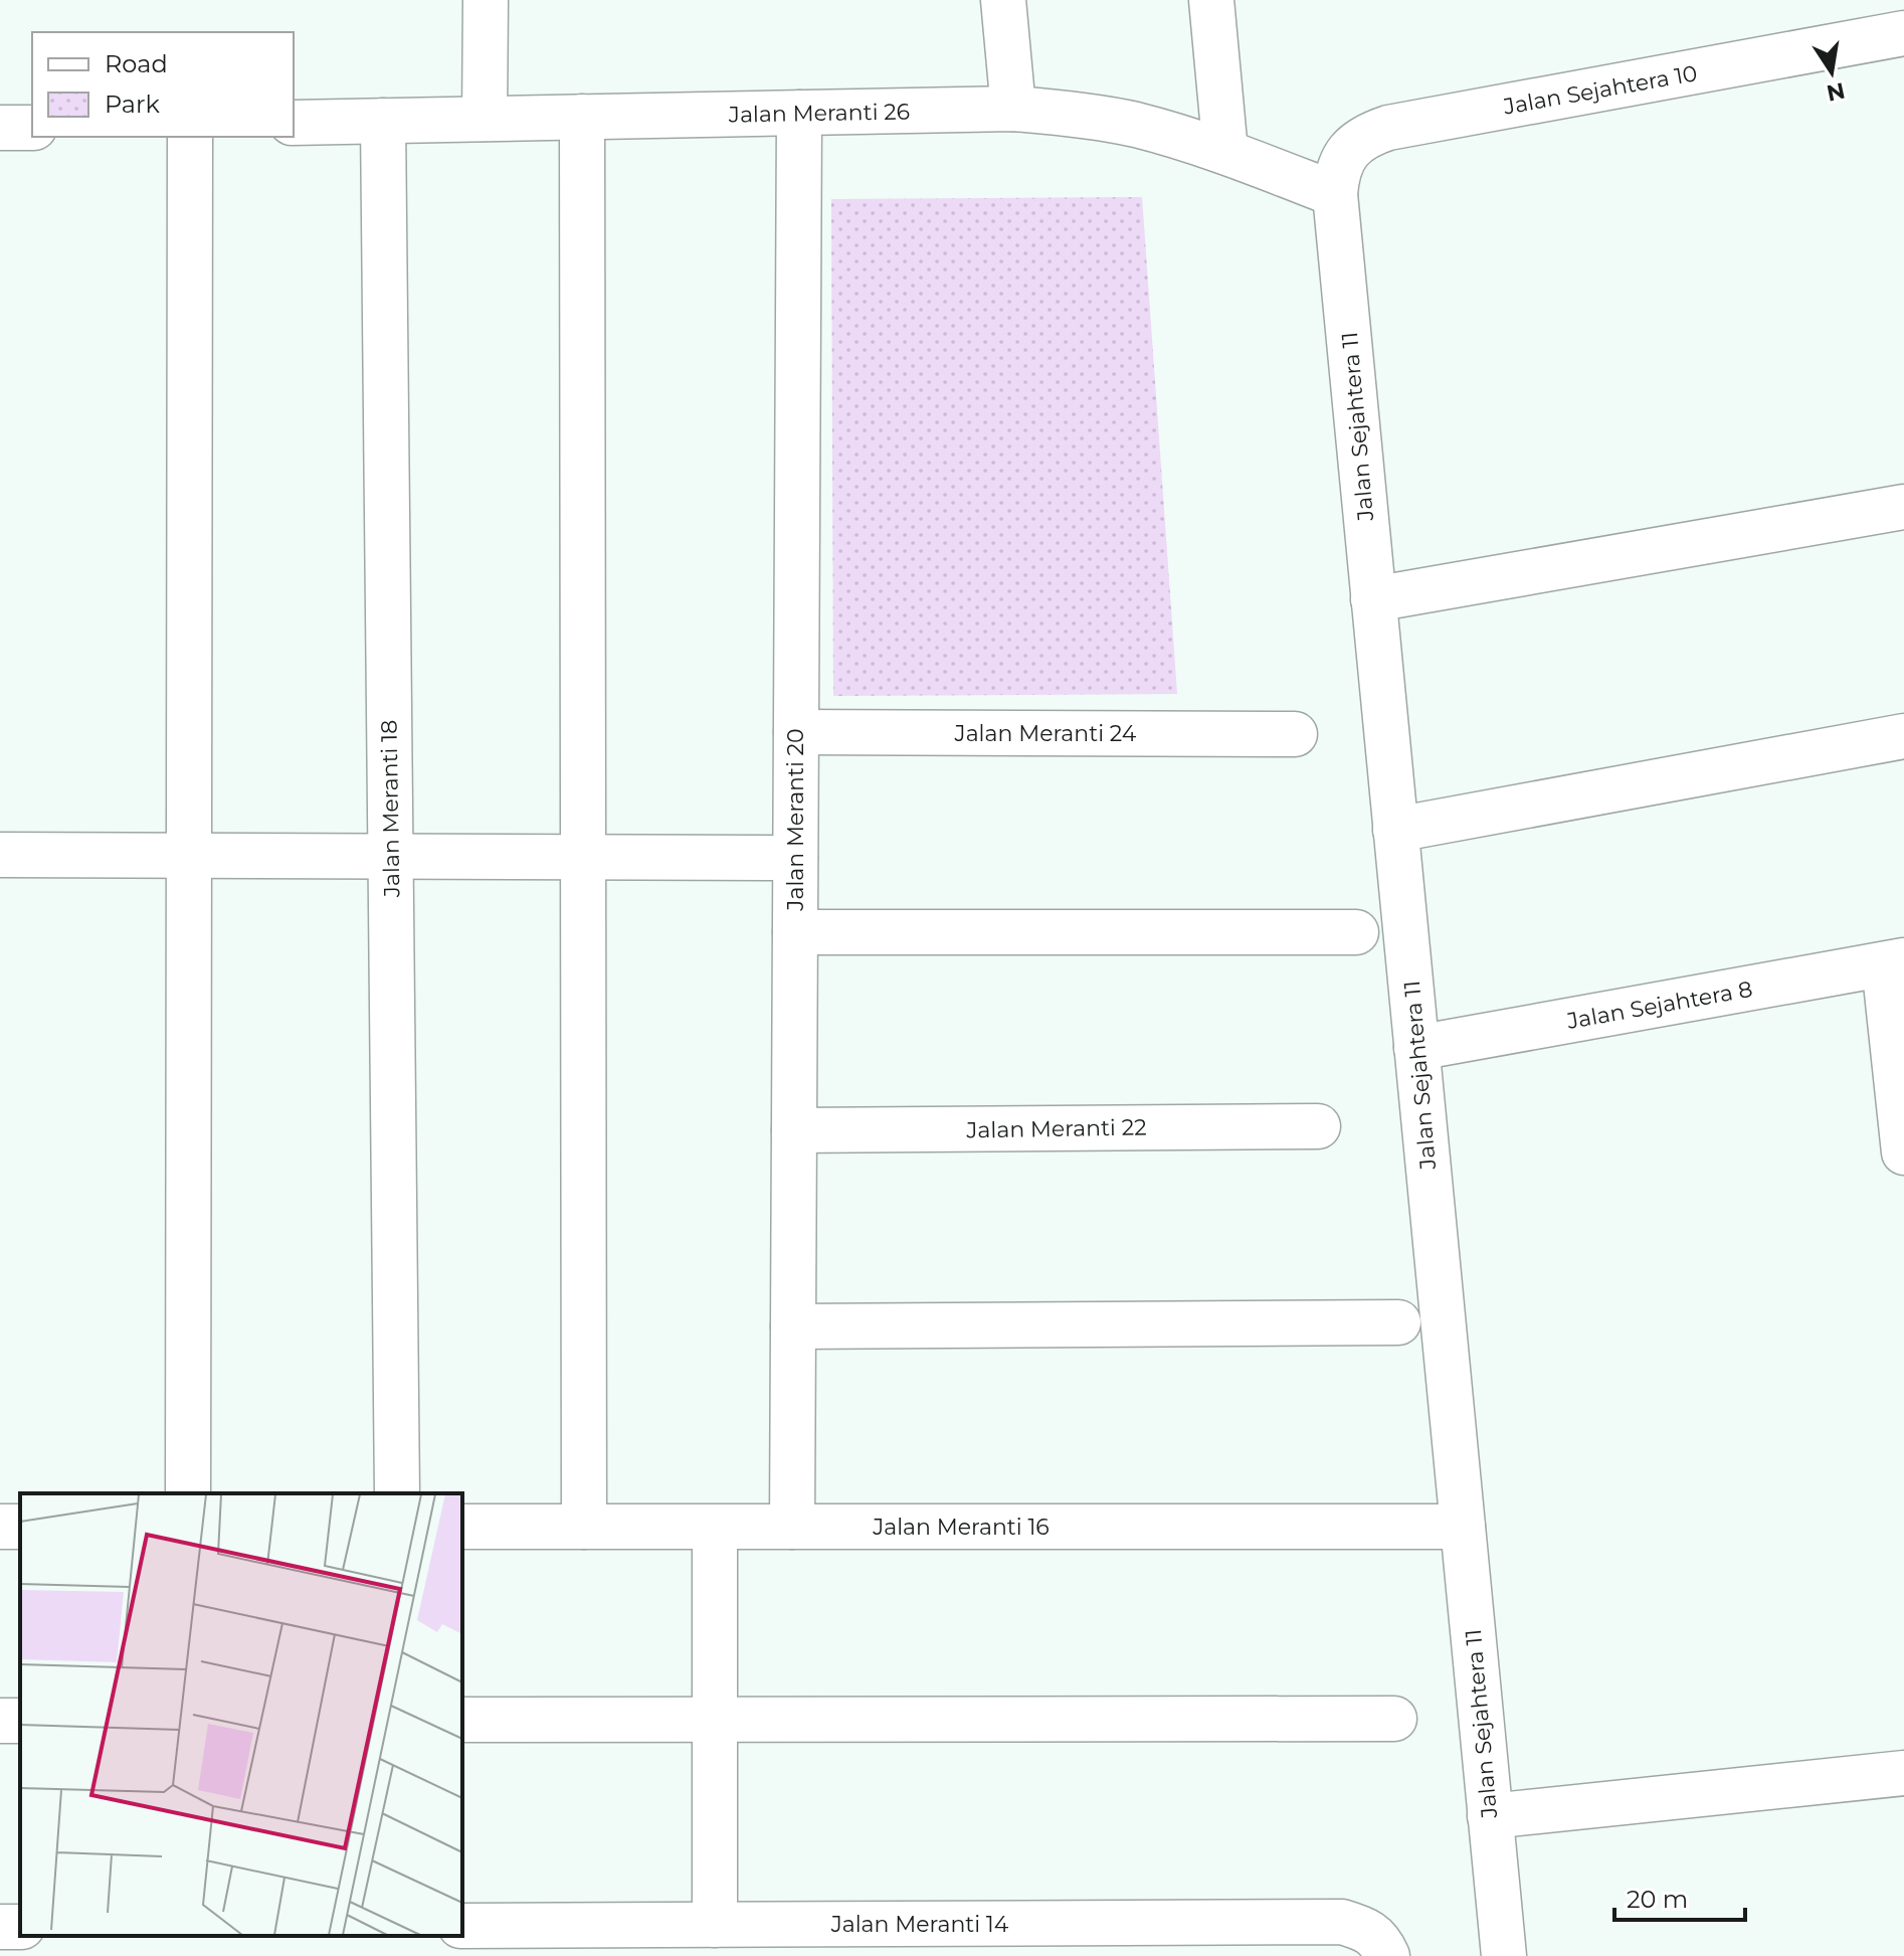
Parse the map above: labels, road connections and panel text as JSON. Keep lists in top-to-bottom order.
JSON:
{
  "streets": {
    "street": [
      "Jalan Sejahtera 10",
      "Jalan Meranti 26",
      "Jalan Sejahtera 11",
      "Jalan Meranti 24",
      "Jalan Meranti 18",
      "Jalan Meranti 20",
      "Jalan Sejahtera 8",
      "Jalan Meranti 22",
      "Jalan Meranti 16",
      "Jalan Meranti 14"
    ]
  },
  "crossings": [
    ["Jalan Sejahtera 10", "Jalan Meranti 26"],
    ["Jalan Sejahtera 10", "Jalan Sejahtera 11"],
    ["Jalan Meranti 26", "Jalan Sejahtera 11"],
    ["Jalan Meranti 26", "Jalan Meranti 18"],
    ["Jalan Meranti 26", "Jalan Meranti 20"],
    ["Jalan Sejahtera 11", "Jalan Sejahtera 8"],
    ["Jalan Sejahtera 11", "Jalan Meranti 16"],
    ["Jalan Meranti 24", "Jalan Meranti 20"],
    ["Jalan Meranti 20", "Jalan Meranti 22"],
    ["Jalan Meranti 20", "Jalan Meranti 16"]
  ],
  "legend": ["Road", "Park"],
  "scale_bar": "20 m",
  "north": "bottom"
}
